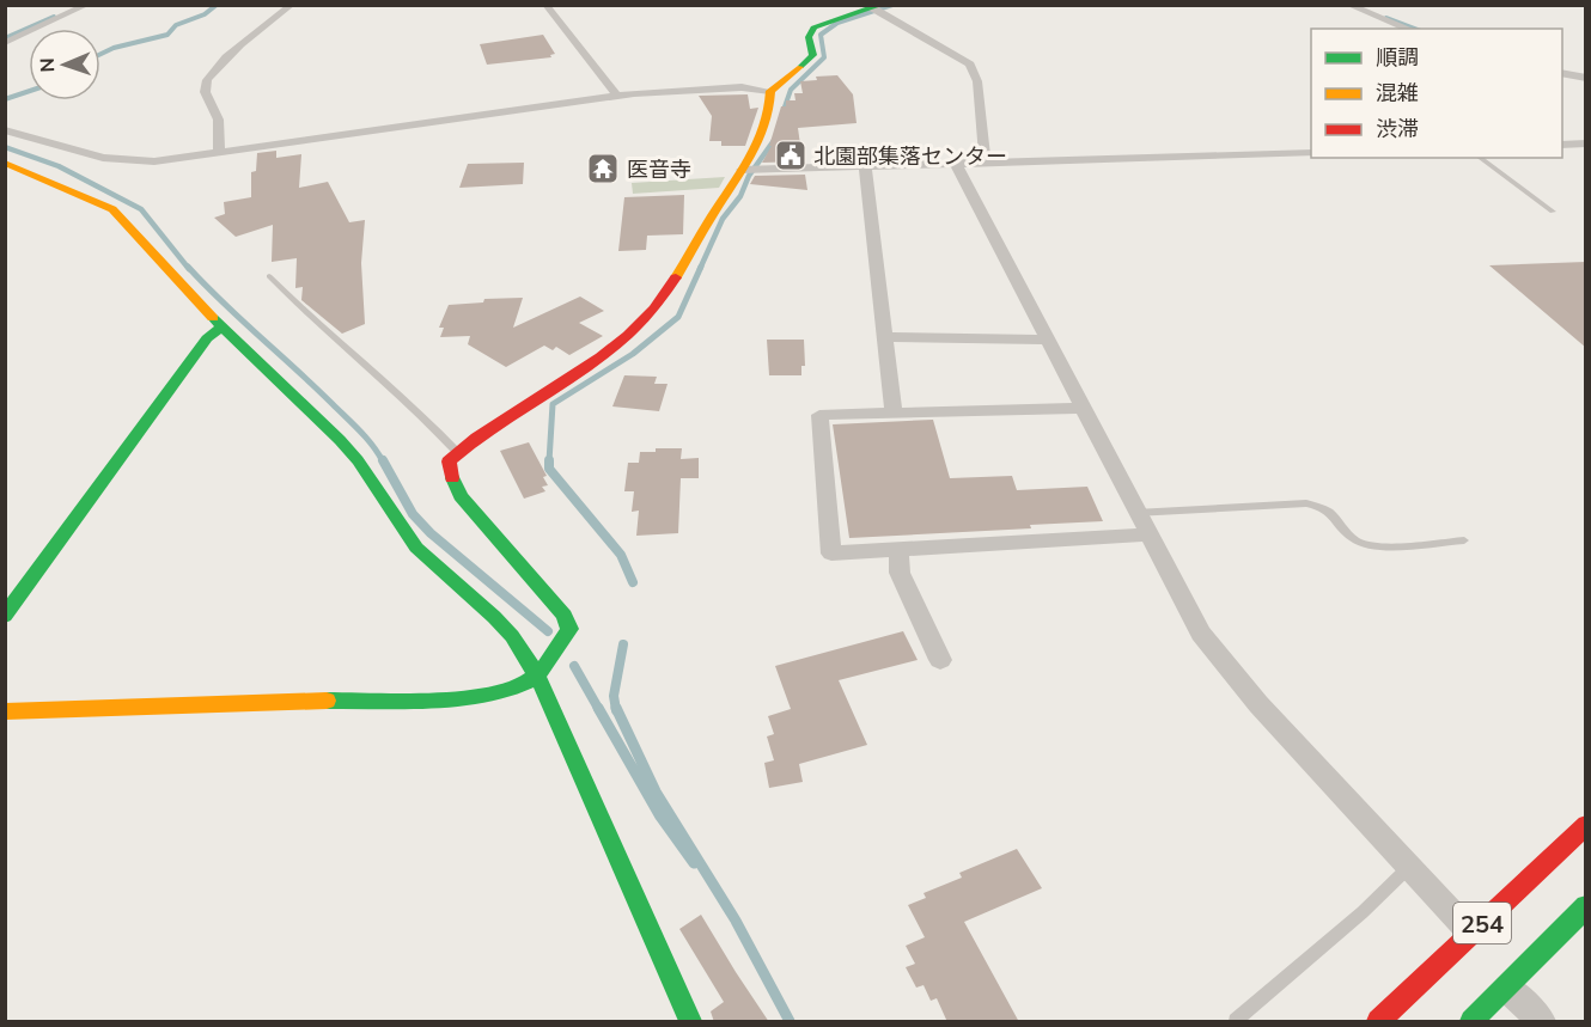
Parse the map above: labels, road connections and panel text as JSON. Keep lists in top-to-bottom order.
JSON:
{
  "streets": {
    "main road": ["254"]
  },
  "places": {
    "public building": ["北園部集落センター"],
    "temple": ["医音寺"]
  },
  "legend": ["順調", "混雑", "渋滞"],
  "north": "left"
}
